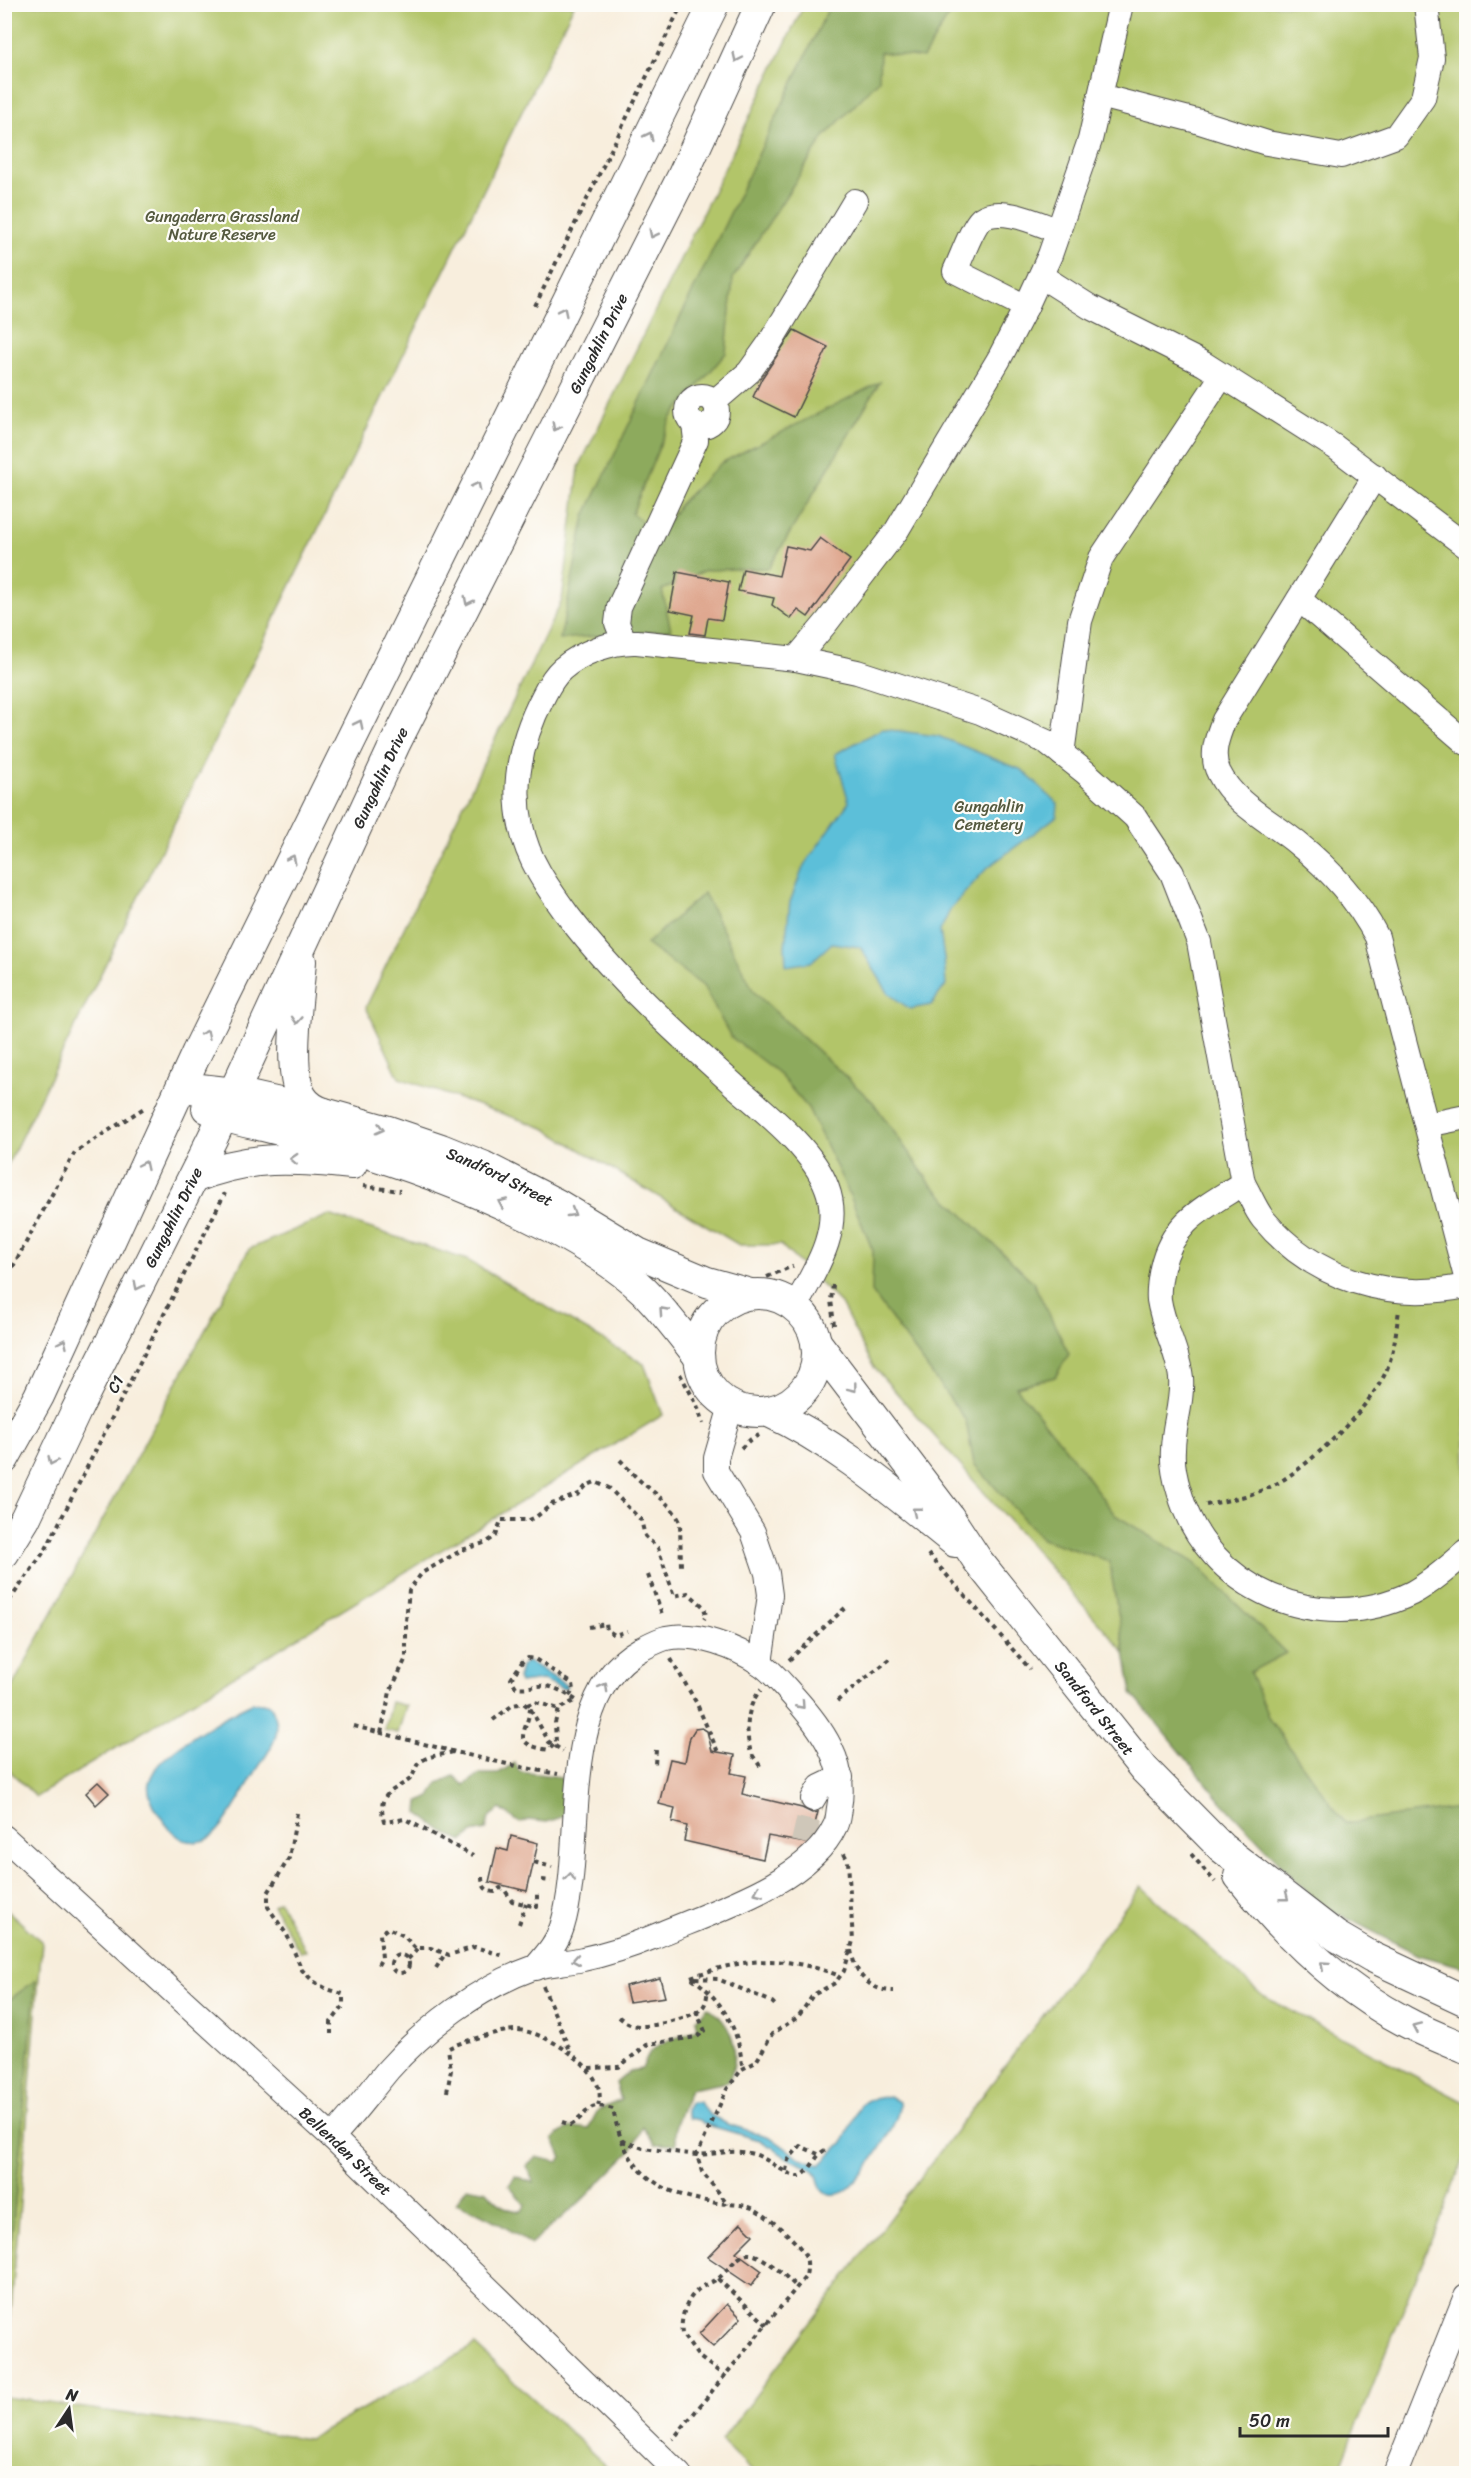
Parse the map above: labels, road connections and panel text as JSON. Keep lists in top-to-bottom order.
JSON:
{
  "streets": {
    "main road": ["Gungahlin Drive", "Sandford Street"],
    "street": ["Bellenden Street"],
    "path": ["C1"]
  },
  "crossings": [
    ["Gungahlin Drive", "Sandford Street"]
  ],
  "parks": ["Gungaderra Grassland Nature Reserve", "Gungahlin Cemetery"],
  "scale_bar": "50 m",
  "north": "top"
}
